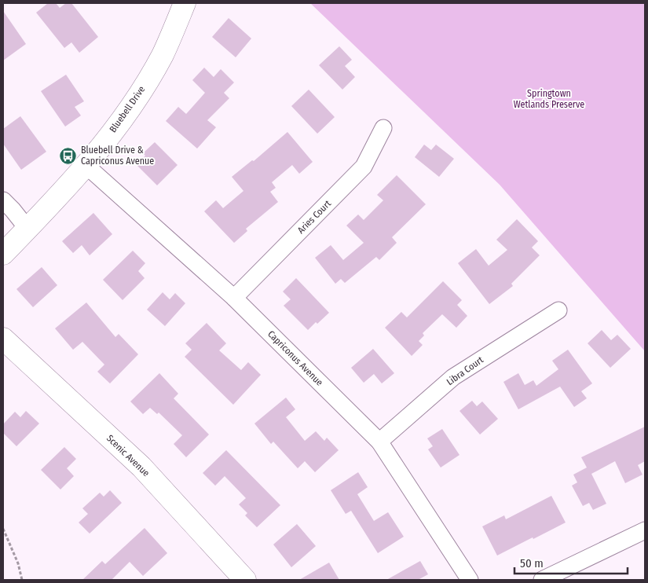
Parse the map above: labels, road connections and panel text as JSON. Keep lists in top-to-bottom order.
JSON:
{
  "streets": {
    "street": [
      "Bluebell Drive",
      "Aries Court",
      "Capriconus Avenue",
      "Libra Court",
      "Scenic Avenue"
    ]
  },
  "crossings": [
    ["Bluebell Drive", "Capriconus Avenue"],
    ["Aries Court", "Capriconus Avenue"],
    ["Capriconus Avenue", "Libra Court"]
  ],
  "parks": ["Springtown Wetlands Preserve"],
  "places": {
    "bus stop": ["Bluebell Drive & Capriconus Avenue"]
  },
  "scale_bar": "50 m"
}
